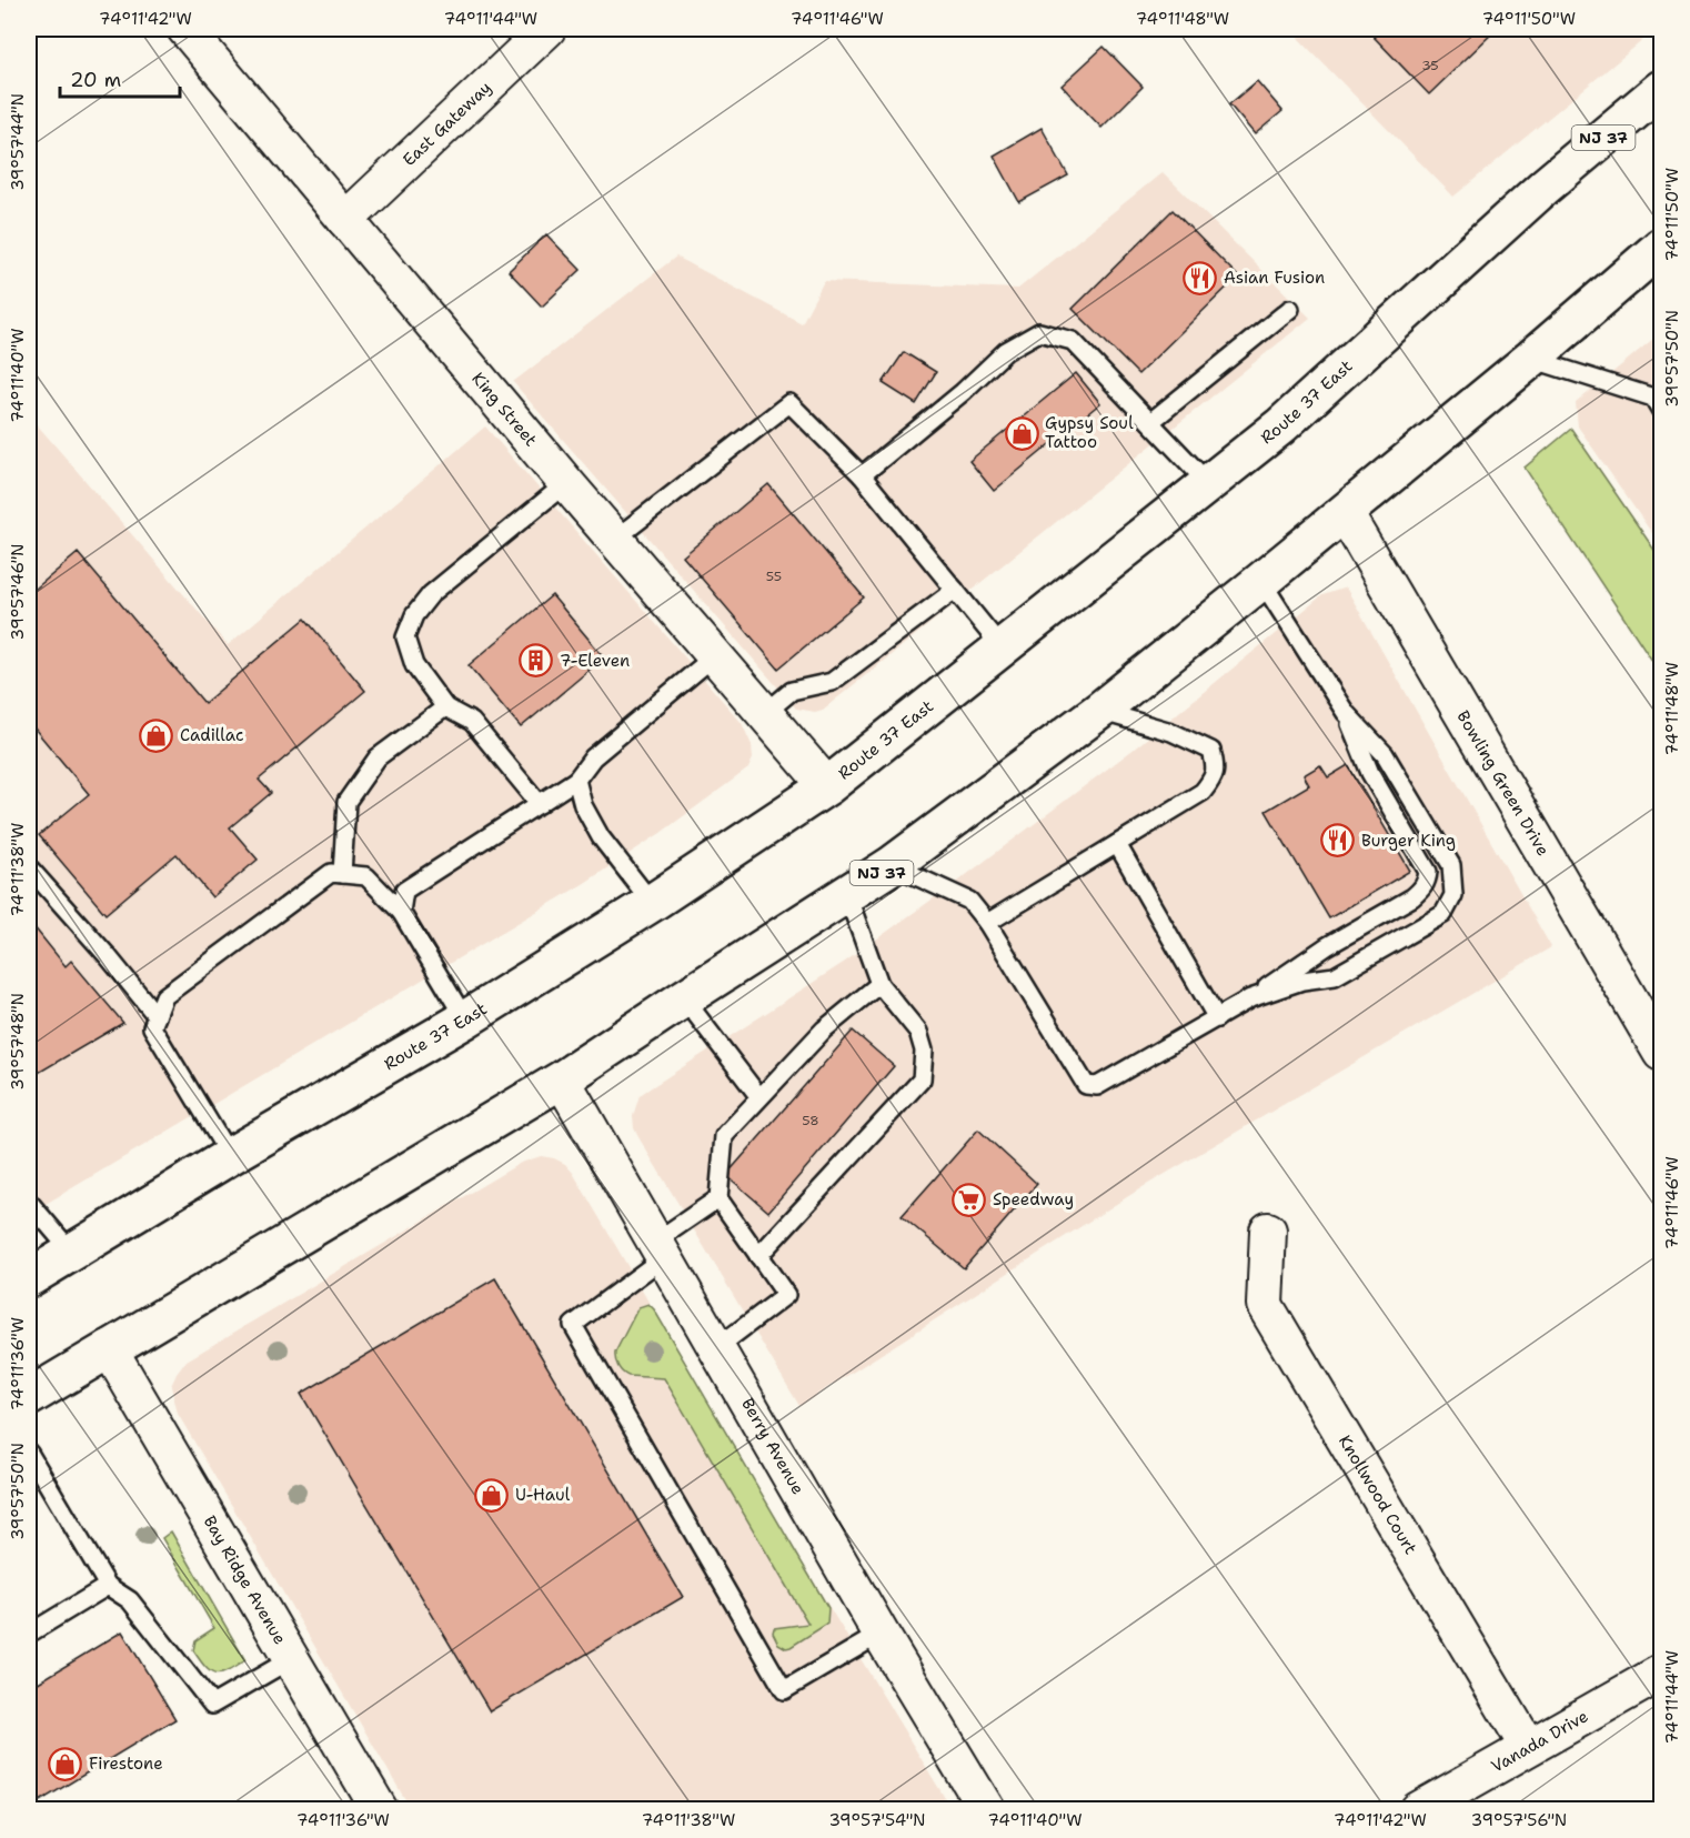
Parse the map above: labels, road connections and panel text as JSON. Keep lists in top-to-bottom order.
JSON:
{
  "streets": {
    "highway": ["NJ 37", "Route 37 East"],
    "street": [
      "East Gateway",
      "King Street",
      "Bowling Green Drive",
      "Berry Avenue",
      "Knollwood Court",
      "Bay Ridge Avenue",
      "Vanada Drive"
    ]
  },
  "crossings": [
    ["East Gateway", "King Street"],
    ["NJ 37", "Bowling Green Drive"],
    ["NJ 37", "Berry Avenue"],
    ["NJ 37", "Bay Ridge Avenue"],
    ["Route 37 East", "King Street"],
    ["Knollwood Court", "Vanada Drive"]
  ],
  "places": {
    "restaurant": ["Asian Fusion", "Burger King"],
    "shop": [
      "Gypsy Soul Tattoo",
      "Cadillac",
      "U-Haul",
      "Firestone"
    ],
    "building": ["7-Eleven"],
    "supermarket": ["Speedway"]
  },
  "house_numbers": ["35", "55", "58"],
  "scale_bar": "20 m",
  "coordinates": [
    "74°11'42\"W",
    "74°11'44\"W",
    "74°11'46\"W",
    "74°11'48\"W",
    "74°11'50\"W",
    "39°57'44\"N",
    "39°57'50\"N",
    "74°11'40\"W",
    "39°57'46\"N",
    "74°11'38\"W",
    "39°57'48\"N",
    "74°11'36\"W",
    "39°57'54\"N",
    "39°57'56\"N"
  ]
}
